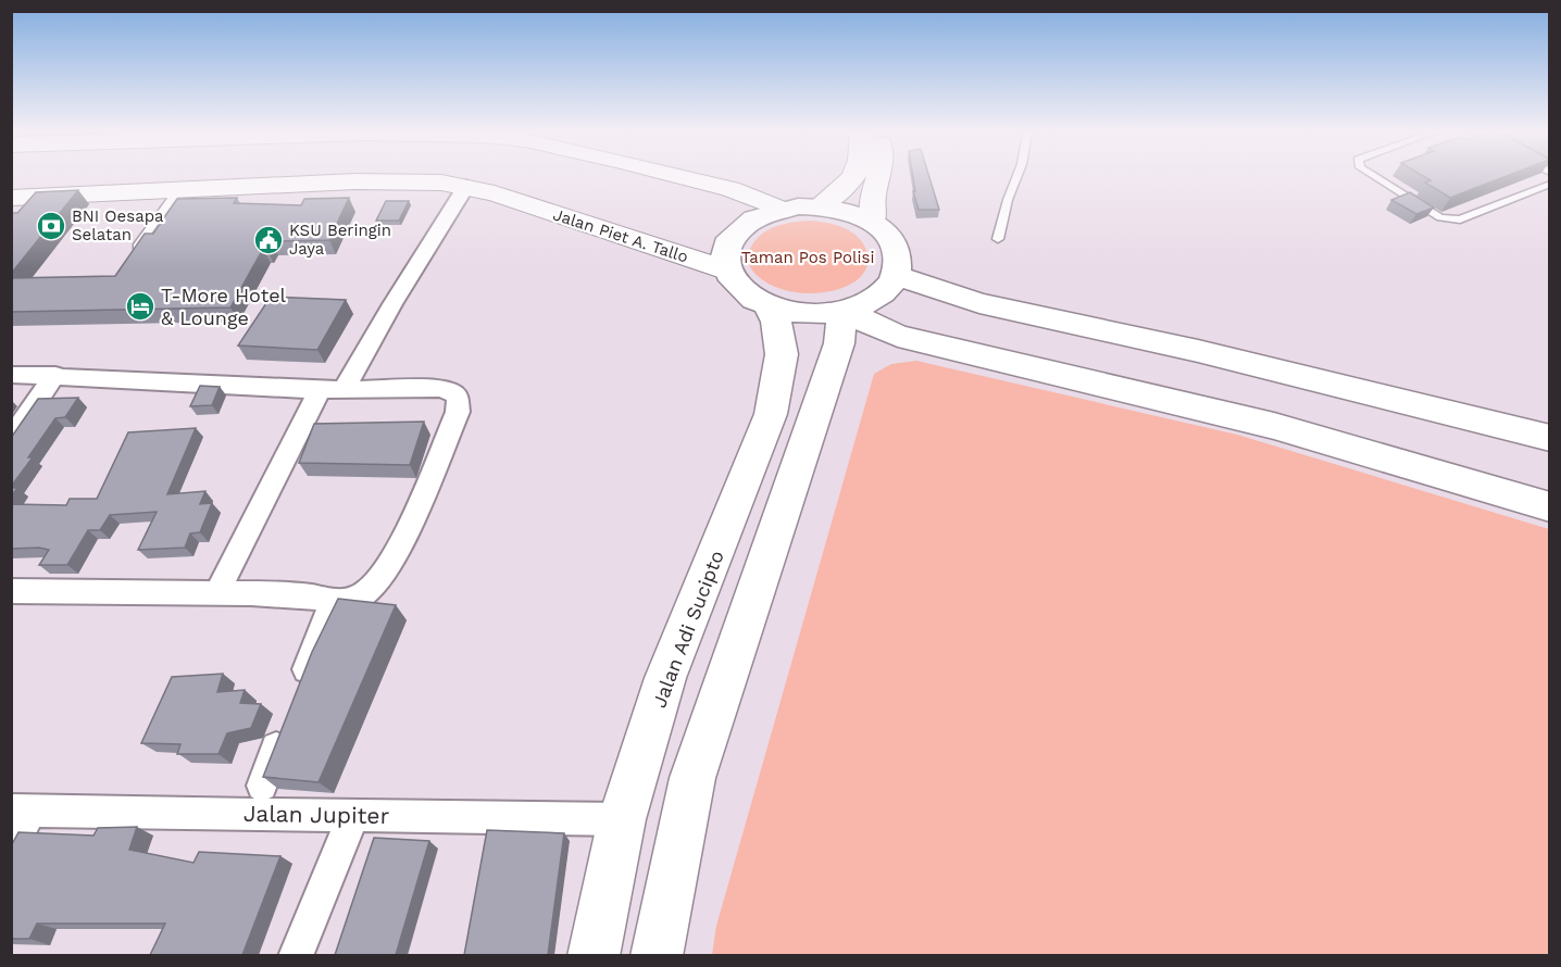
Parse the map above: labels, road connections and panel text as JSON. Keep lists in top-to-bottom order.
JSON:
{
  "streets": {
    "highway": ["Jalan Adi Sucipto"],
    "main road": ["Jalan Piet A. Tallo"],
    "street": ["Jalan Jupiter"]
  },
  "crossings": [
    ["Jalan Piet A. Tallo", "Jalan Adi Sucipto"],
    ["Jalan Adi Sucipto", "Jalan Jupiter"]
  ],
  "parks": ["Taman Pos Polisi"],
  "places": {
    "bank": ["BNI Oesapa Selatan"],
    "public building": ["KSU Beringin Jaya"],
    "hotel": ["T-More Hotel & Lounge"]
  }
}
